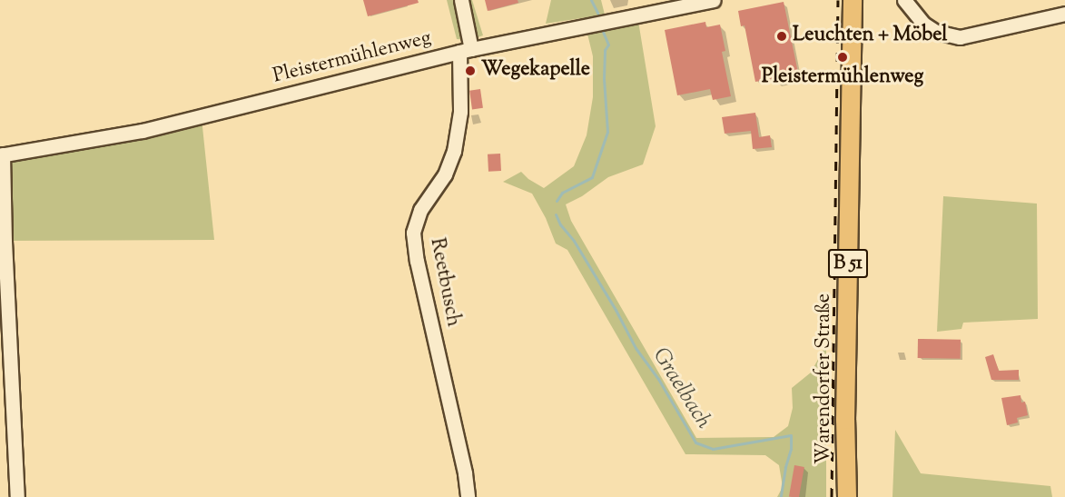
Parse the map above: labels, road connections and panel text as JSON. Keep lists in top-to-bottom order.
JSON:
{
  "streets": {
    "main road": ["B 51", "Warendorfer Straße"],
    "street": ["Pleistermühlenweg", "Reetbusch"]
  },
  "crossings": [
    ["Pleistermühlenweg", "Reetbusch"]
  ],
  "water": ["Graelbach"],
  "places": ["Leuchten + Möbel", "Pleistermühlenweg", "Wegekapelle"]
}
